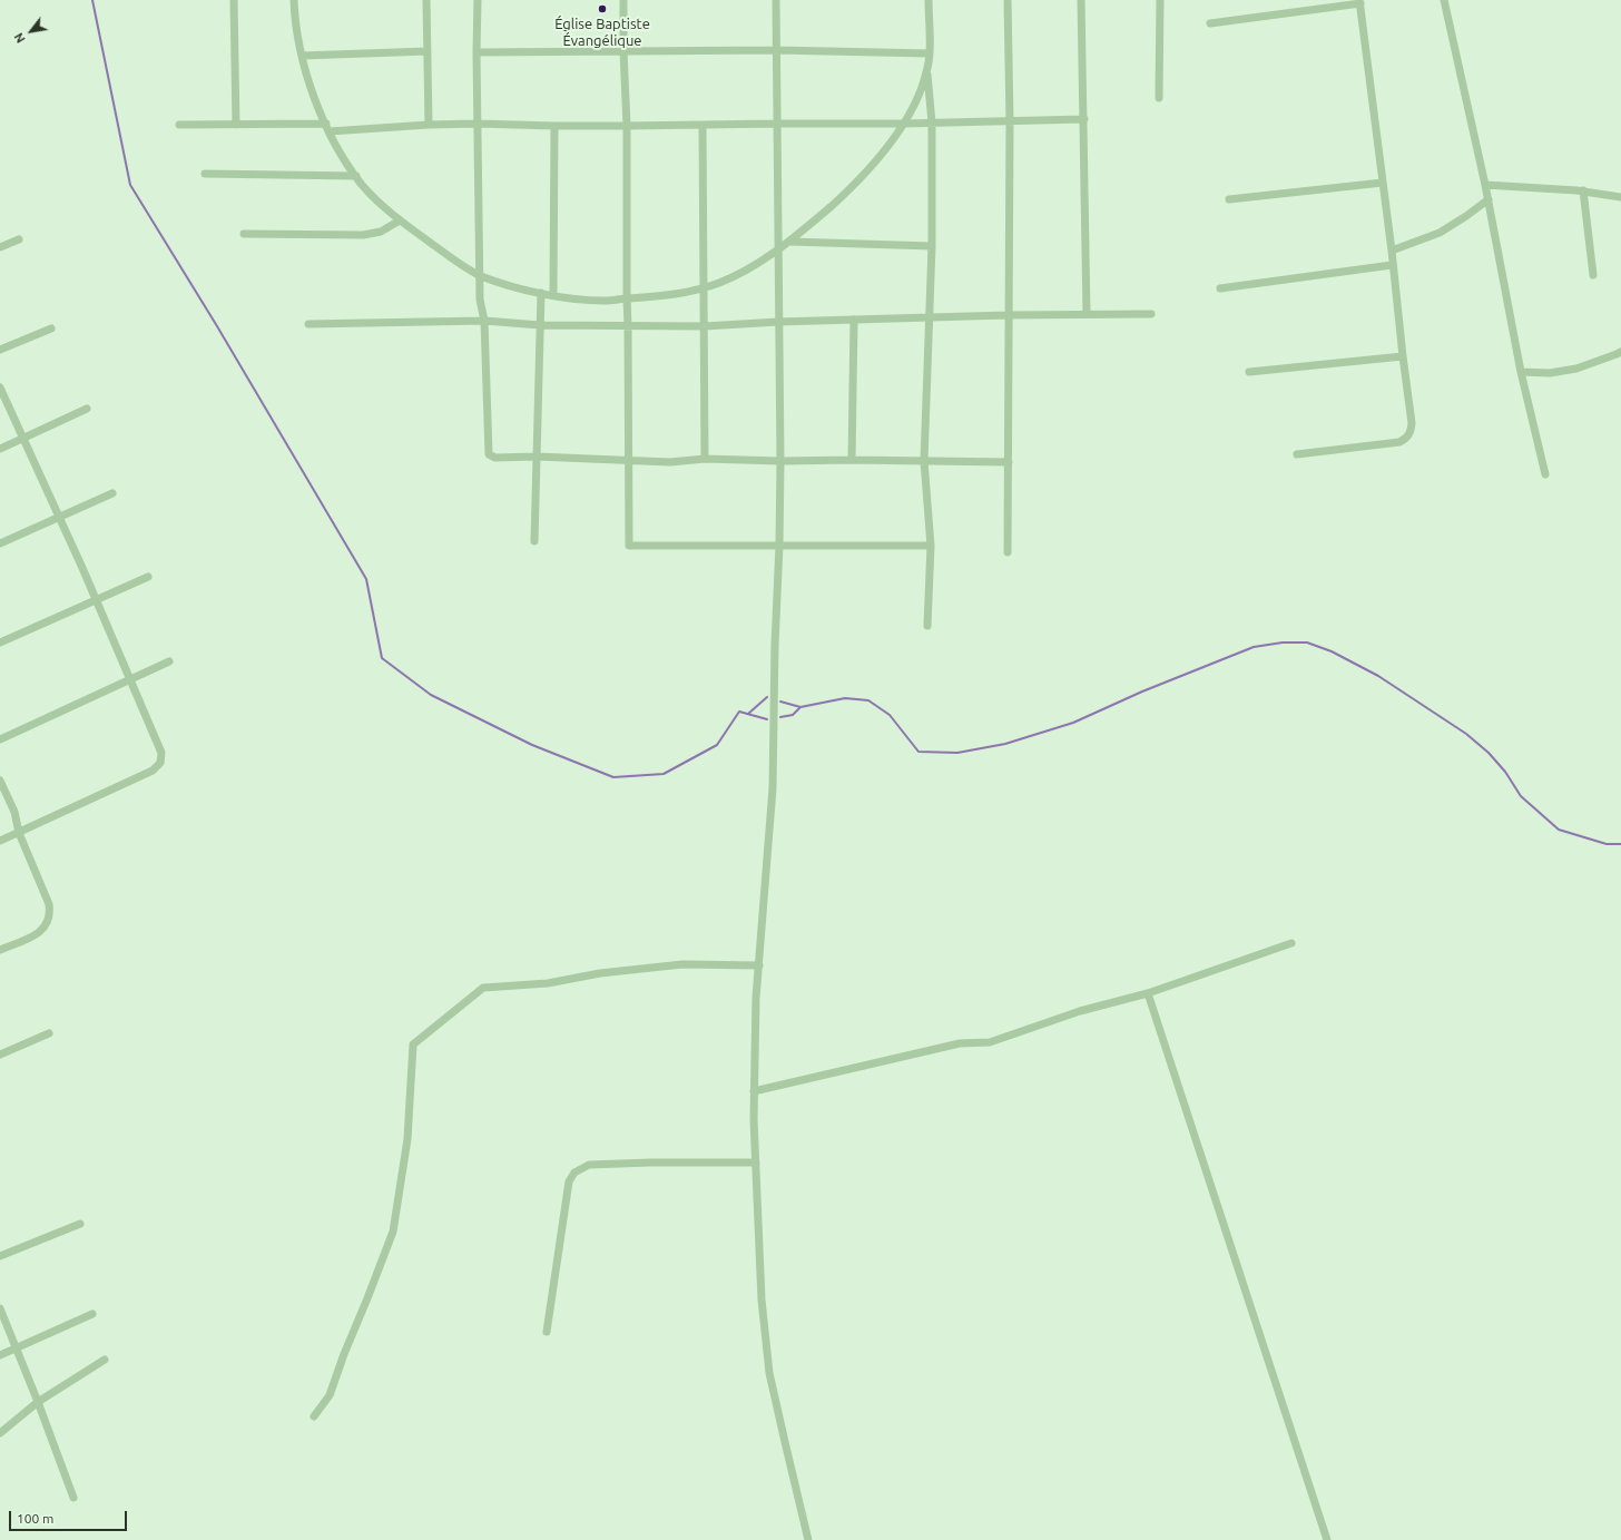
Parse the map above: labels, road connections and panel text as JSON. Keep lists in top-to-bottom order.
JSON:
{
  "places": ["Église Baptiste Évangélique"],
  "scale_bar": "100 m",
  "north": "bottom left"
}
